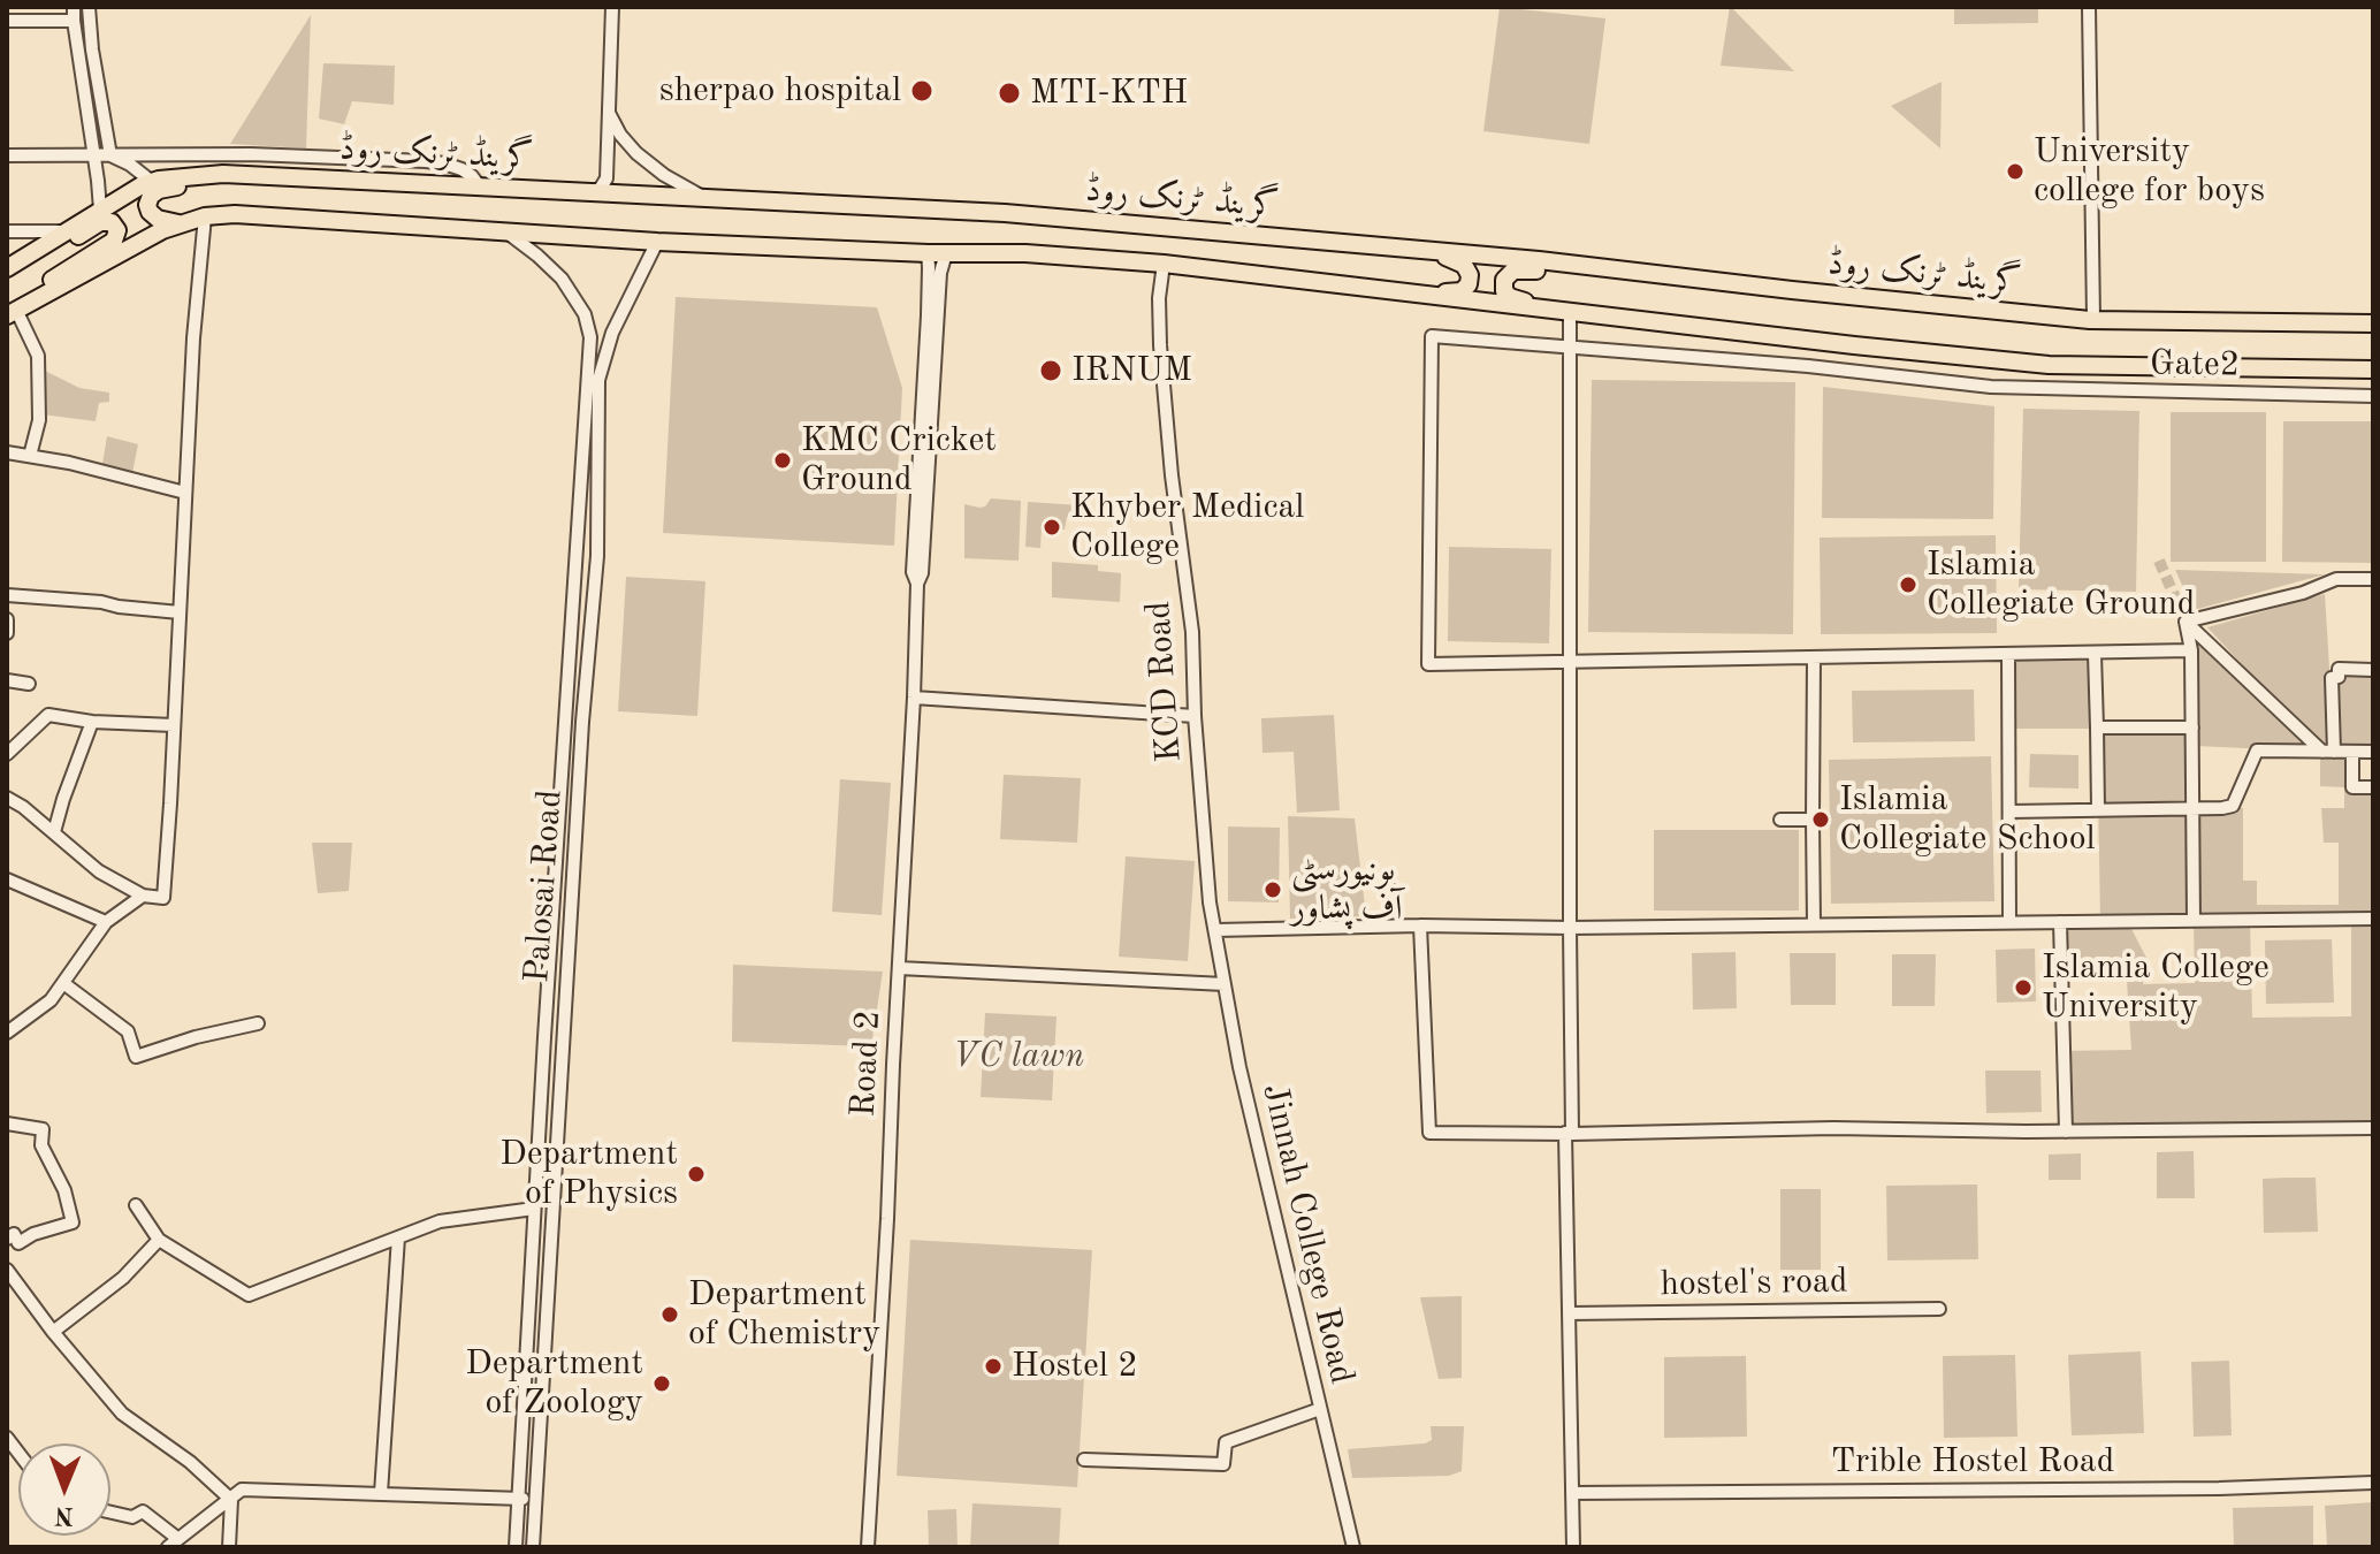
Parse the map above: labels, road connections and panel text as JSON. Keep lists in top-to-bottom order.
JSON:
{
  "streets": {
    "highway": ["گرینڈ ٹرنک روڈ"],
    "street": [
      "Gate2",
      "KCD Road",
      "Palosai Road",
      "Road 2",
      "Jinnah College Road",
      "hostel's road",
      "Trible Hostel Road"
    ]
  },
  "crossings": [
    ["گرینڈ ٹرنک روڈ", "KCD Road"],
    ["گرینڈ ٹرنک روڈ", "Palosai Road"],
    ["گرینڈ ٹرنک روڈ", "Road 2"],
    ["KCD Road", "Jinnah College Road"]
  ],
  "parks": ["VC lawn"],
  "places": [
    "sherpao hospital",
    "MTI-KTH",
    "University college for boys",
    "IRNUM",
    "KMC Cricket Ground",
    "Khyber Medical College",
    "Islamia Collegiate Ground",
    "Islamia Collegiate School",
    "یونیورسٹی آف پشاور",
    "Islamia College University",
    "Department of Physics",
    "Department of Chemistry",
    "Hostel 2",
    "Department of Zoology"
  ],
  "north": "bottom"
}
